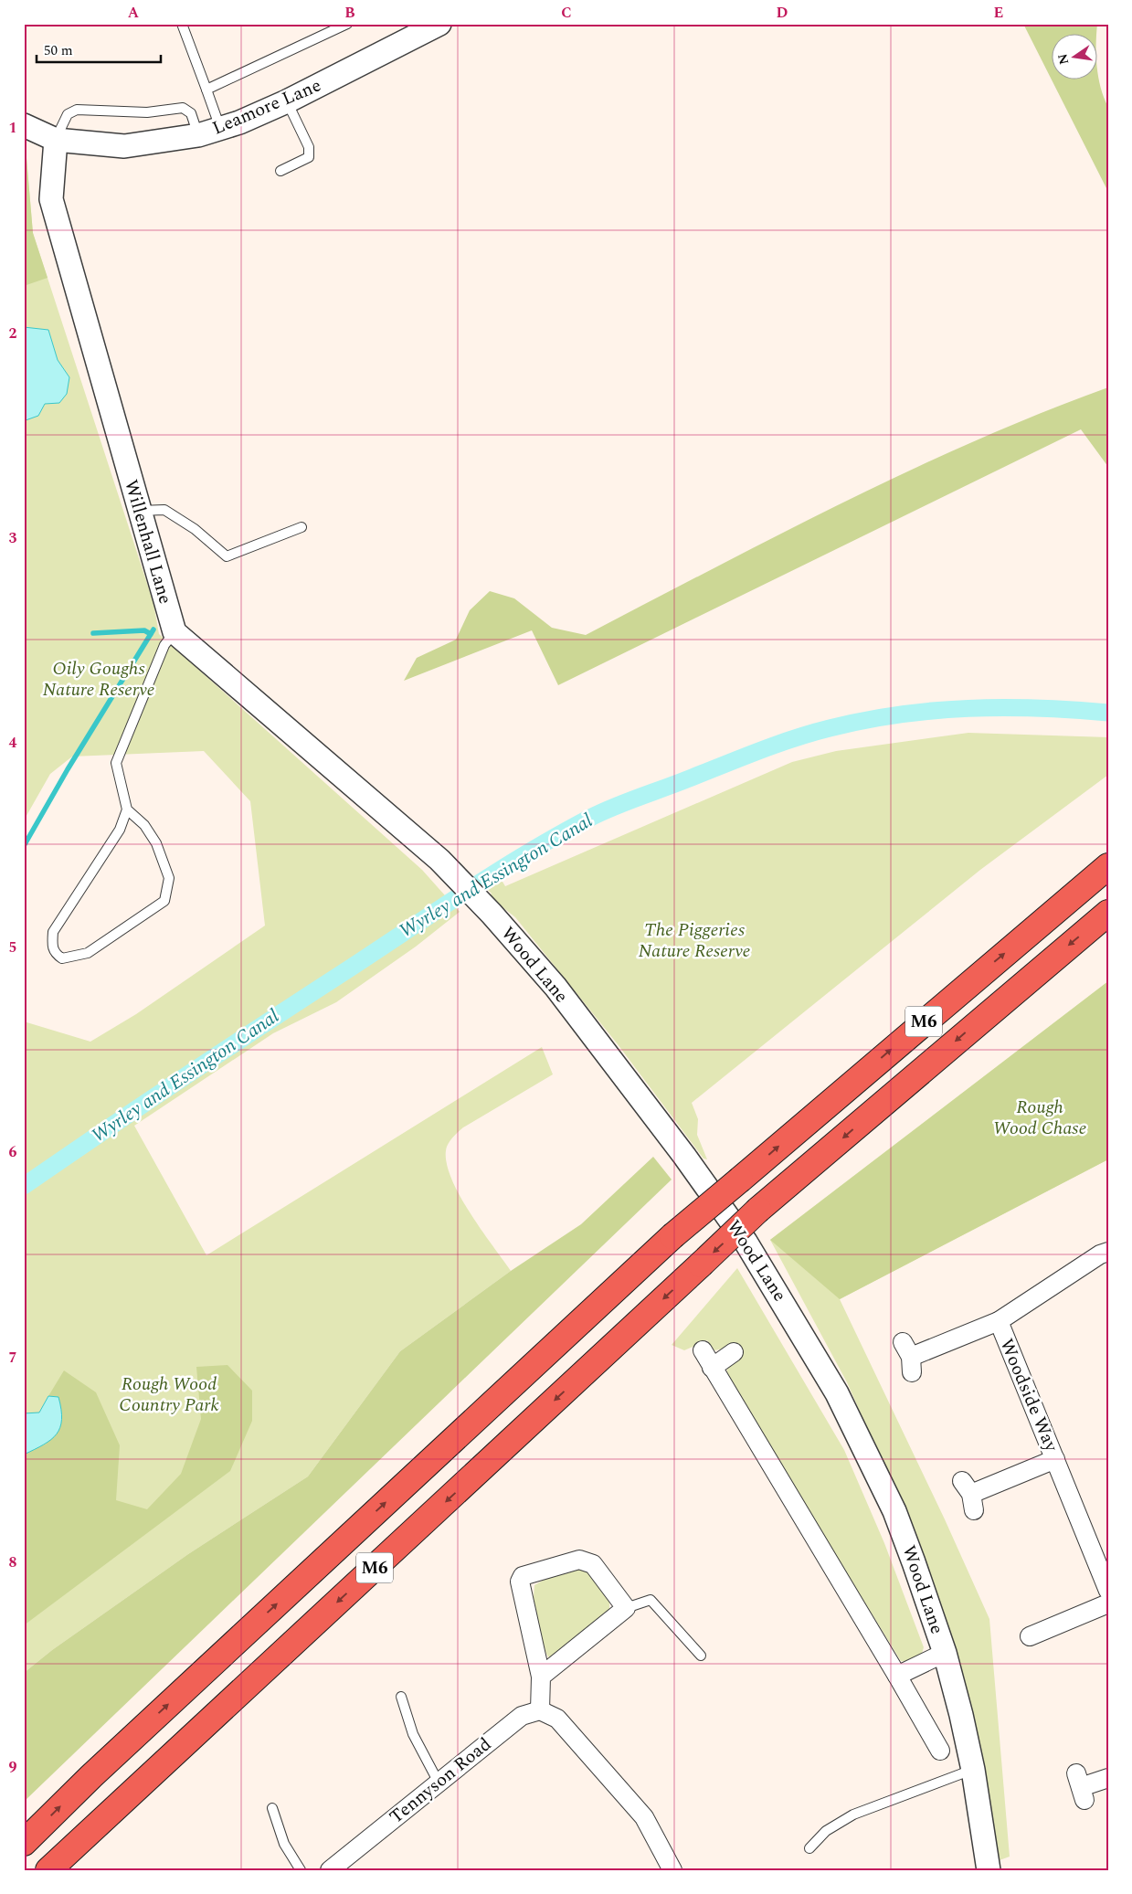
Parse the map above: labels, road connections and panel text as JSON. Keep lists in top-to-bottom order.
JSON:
{
  "streets": {
    "highway": ["M6"],
    "street": [
      "Leamore Lane",
      "Willenhall Lane",
      "Wood Lane",
      "Woodside Way",
      "Tennyson Road"
    ]
  },
  "crossings": [
    ["Leamore Lane", "Willenhall Lane"],
    ["Willenhall Lane", "Wood Lane"]
  ],
  "water": ["Wyrley and Essington Canal"],
  "parks": [
    "Oily Goughs Nature Reserve",
    "The Piggeries Nature Reserve",
    "Rough Wood Chase",
    "Rough Wood Country Park"
  ],
  "scale_bar": "50 m",
  "north": "left",
  "grid": {
    "columns": [
      "A",
      "B",
      "C",
      "D",
      "E"
    ],
    "rows": [
      "1",
      "2",
      "3",
      "4",
      "5",
      "6",
      "7",
      "8",
      "9"
    ]
  }
}
